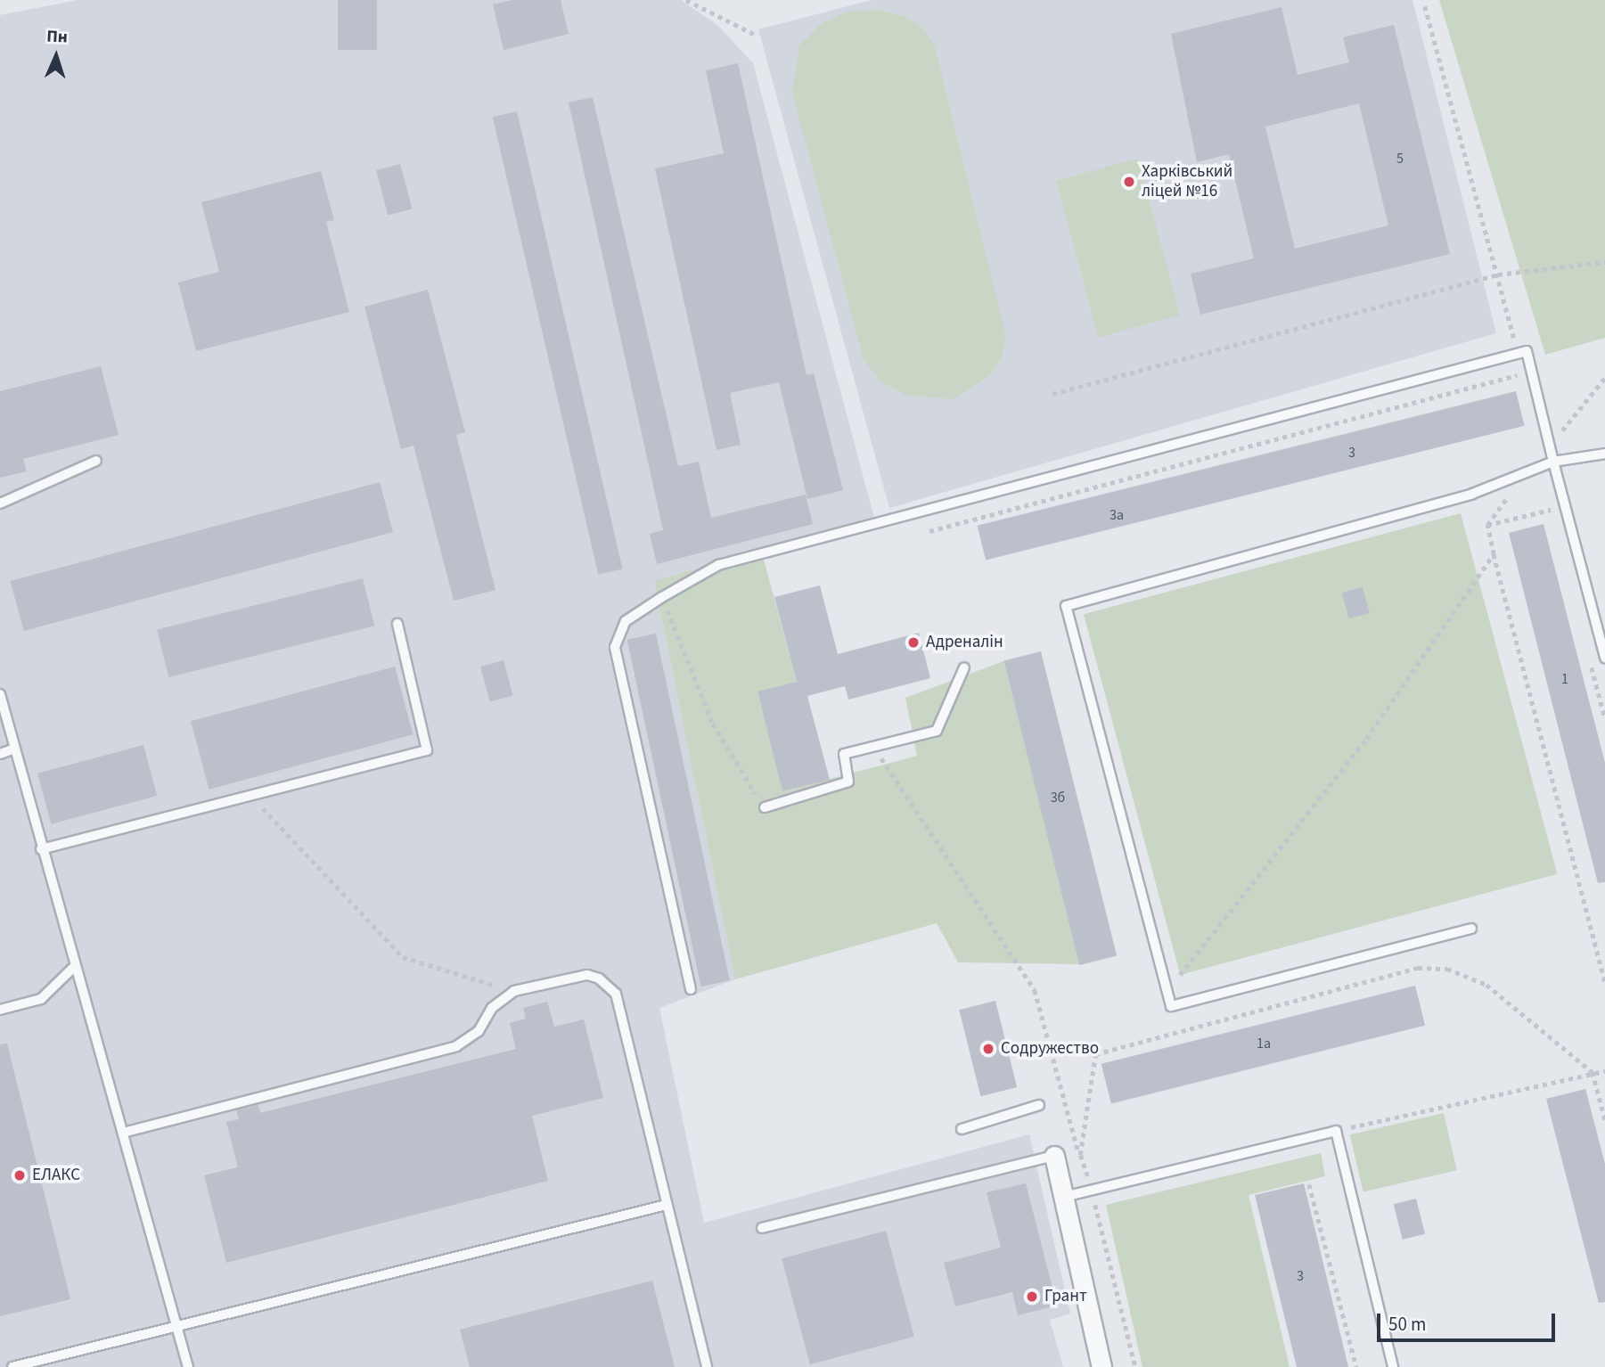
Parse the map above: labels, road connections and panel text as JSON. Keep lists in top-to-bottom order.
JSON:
{
  "places": [
    "Харківський ліцей №16",
    "Адреналін",
    "Содружество",
    "ЕЛАКС",
    "Грант"
  ],
  "house_numbers": [
    "5",
    "3",
    "3а",
    "1",
    "3б",
    "1а",
    "3"
  ],
  "scale_bar": "50 m",
  "north": "top"
}
